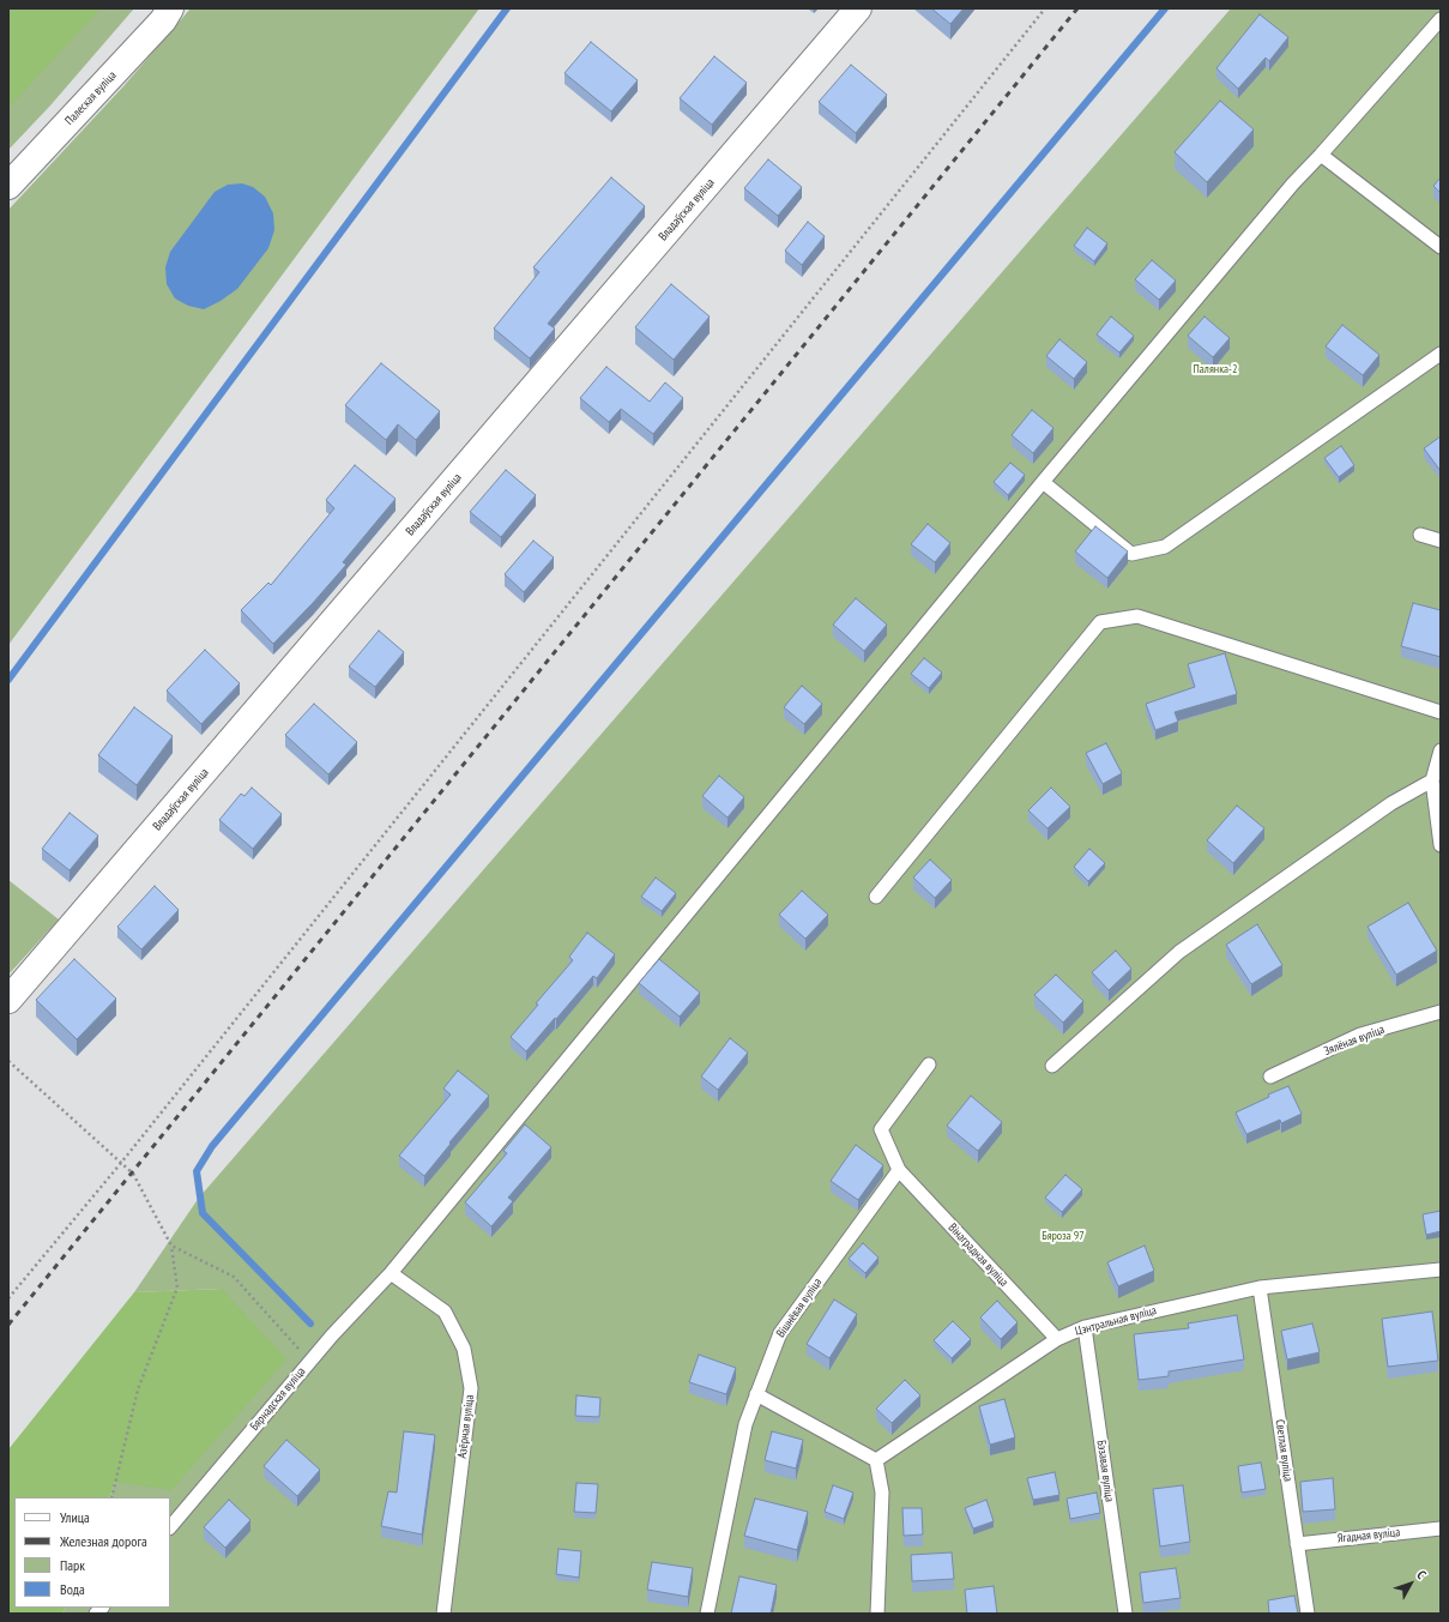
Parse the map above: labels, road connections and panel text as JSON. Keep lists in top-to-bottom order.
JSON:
{
  "streets": {
    "street": ["Палеская вуліца", "Владаўская вуліца"],
    "lane": [
      "Зялёная вуліца",
      "Вінаградная вуліца",
      "Вішнёвая вуліца",
      "Цэнтральная вуліца",
      "Бярнадская вуліца",
      "Азёрная вуліца",
      "Светлая вуліца",
      "Бэзавая вуліца",
      "Ягадная вуліца"
    ]
  },
  "crossings": [
    ["Вінаградная вуліца", "Вішнёвая вуліца"],
    ["Вінаградная вуліца", "Цэнтральная вуліца"],
    ["Цэнтральная вуліца", "Светлая вуліца"],
    ["Цэнтральная вуліца", "Бэзавая вуліца"],
    ["Бярнадская вуліца", "Азёрная вуліца"],
    ["Светлая вуліца", "Ягадная вуліца"]
  ],
  "parks": ["Палянка-2", "Бяроза 97"],
  "legend": [
    "Улица",
    "Железная дорога",
    "Парк",
    "Вода"
  ],
  "north": "top right"
}
